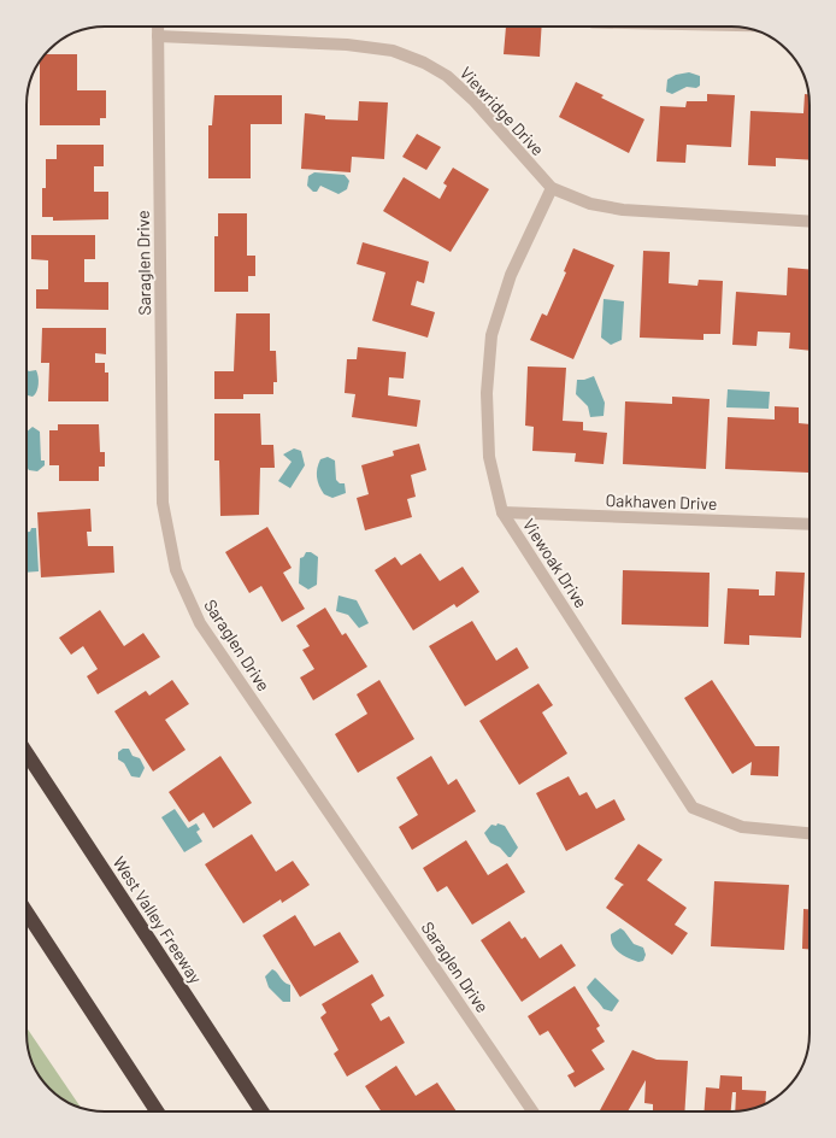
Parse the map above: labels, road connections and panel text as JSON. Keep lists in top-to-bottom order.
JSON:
{
  "streets": {
    "highway": ["West Valley Freeway"],
    "street": [
      "Viewridge Drive",
      "Saraglen Drive",
      "Oakhaven Drive",
      "Viewoak Drive"
    ]
  },
  "crossings": [
    ["Viewridge Drive", "Saraglen Drive"],
    ["Viewridge Drive", "Viewoak Drive"],
    ["Oakhaven Drive", "Viewoak Drive"]
  ]
}
